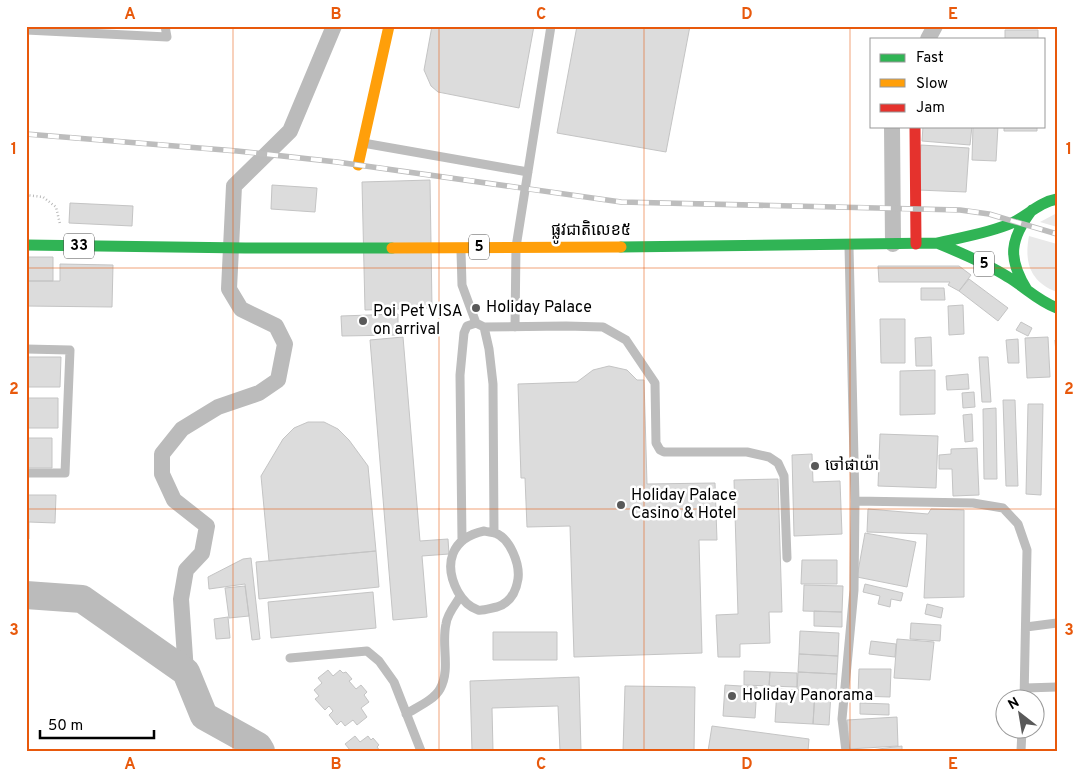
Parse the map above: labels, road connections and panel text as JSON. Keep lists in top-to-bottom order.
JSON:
{
  "streets": {
    "main road": ["ផ្លូវជាតិលេខ៥", "33", "5"]
  },
  "places": [
    "Holiday Palace",
    "Poi Pet VISA on arrival",
    "ចៅផាយ៉ា",
    "Holiday Palace Casino & Hotel",
    "Holiday Panorama"
  ],
  "legend": ["Fast", "Slow", "Jam"],
  "scale_bar": "50 m",
  "north": "top left",
  "grid": {
    "columns": [
      "A",
      "B",
      "C",
      "D",
      "E"
    ],
    "rows": ["1", "2", "3"]
  }
}
